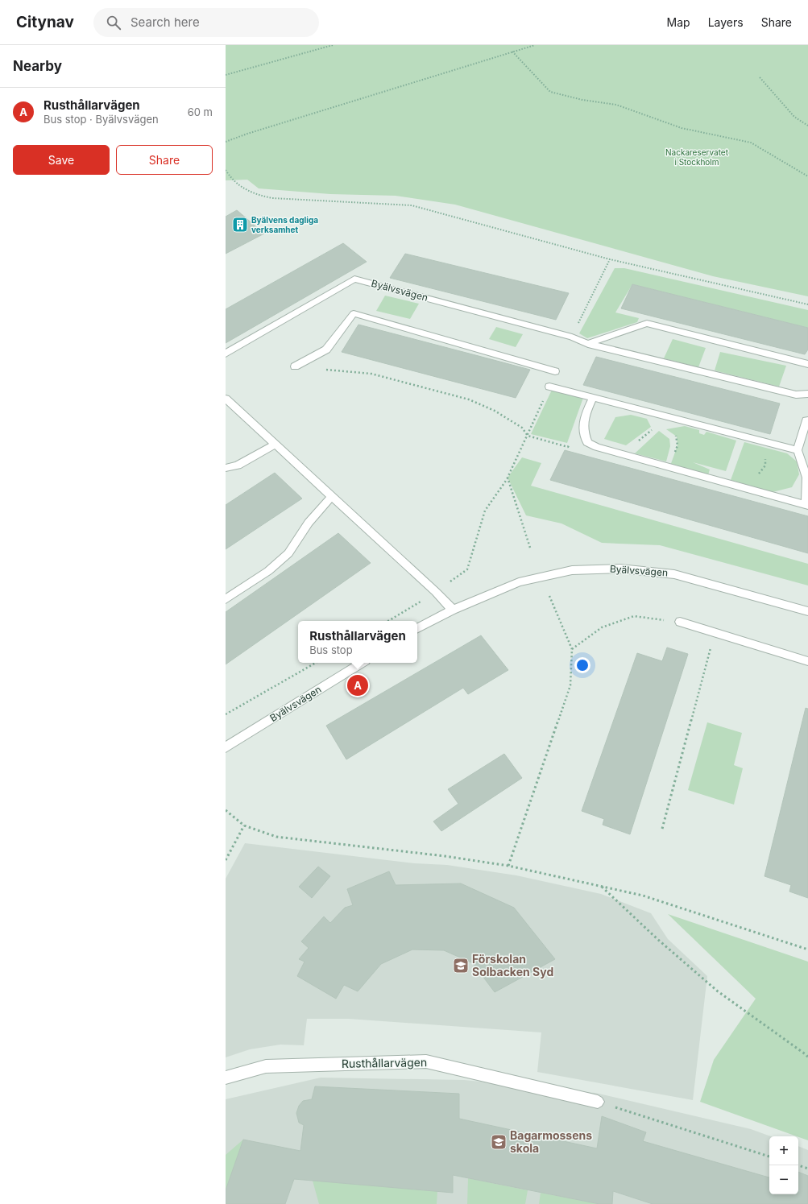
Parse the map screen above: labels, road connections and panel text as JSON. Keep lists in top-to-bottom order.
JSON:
{
  "streets": {
    "street": ["Byälvsvägen", "Rusthållarvägen"]
  },
  "parks": ["Nackareservatet i Stockholm"],
  "places": {
    "building": ["Byälvens dagliga verksamhet"],
    "school or university": ["Förskolan Solbacken Syd", "Bagarmossens skola"]
  },
  "page": {
    "header": "Citynav",
    "search": "Search here",
    "nav": ["Map", "Layers", "Share"],
    "heading": "Nearby",
    "list": [
      {
        "mark": "A",
        "name": "Rusthållarvägen",
        "note": "Bus stop · Byälvsvägen",
        "value": "60 m"
      }
    ],
    "buttons": ["Save", "Share"],
    "popup": ["Rusthållarvägen", "Bus stop"],
    "pins": "A",
    "map_buttons": ["+", "−"]
  }
}
